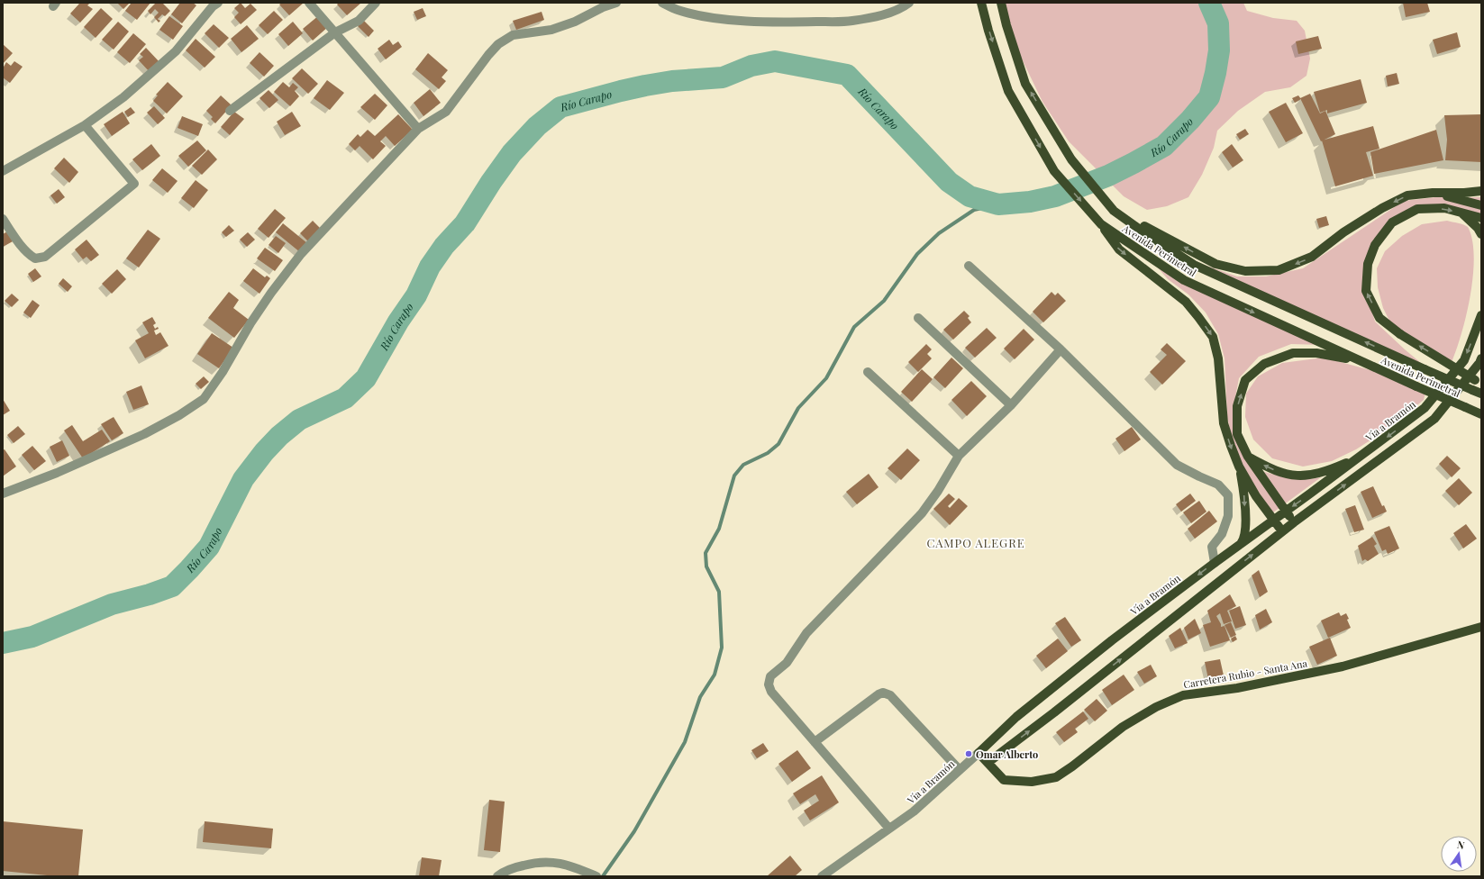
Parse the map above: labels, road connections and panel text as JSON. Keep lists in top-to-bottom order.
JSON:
{
  "streets": {
    "main road": ["Avenida Perimetral", "Vía a Bramón", "Carretera Rubio - Santa Ana"]
  },
  "crossings": [
    ["Vía a Bramón", "Carretera Rubio - Santa Ana"]
  ],
  "districts": ["CAMPO ALEGRE"],
  "water": ["Río Carapo"],
  "places": ["Omar Alberto"],
  "north": "top"
}
